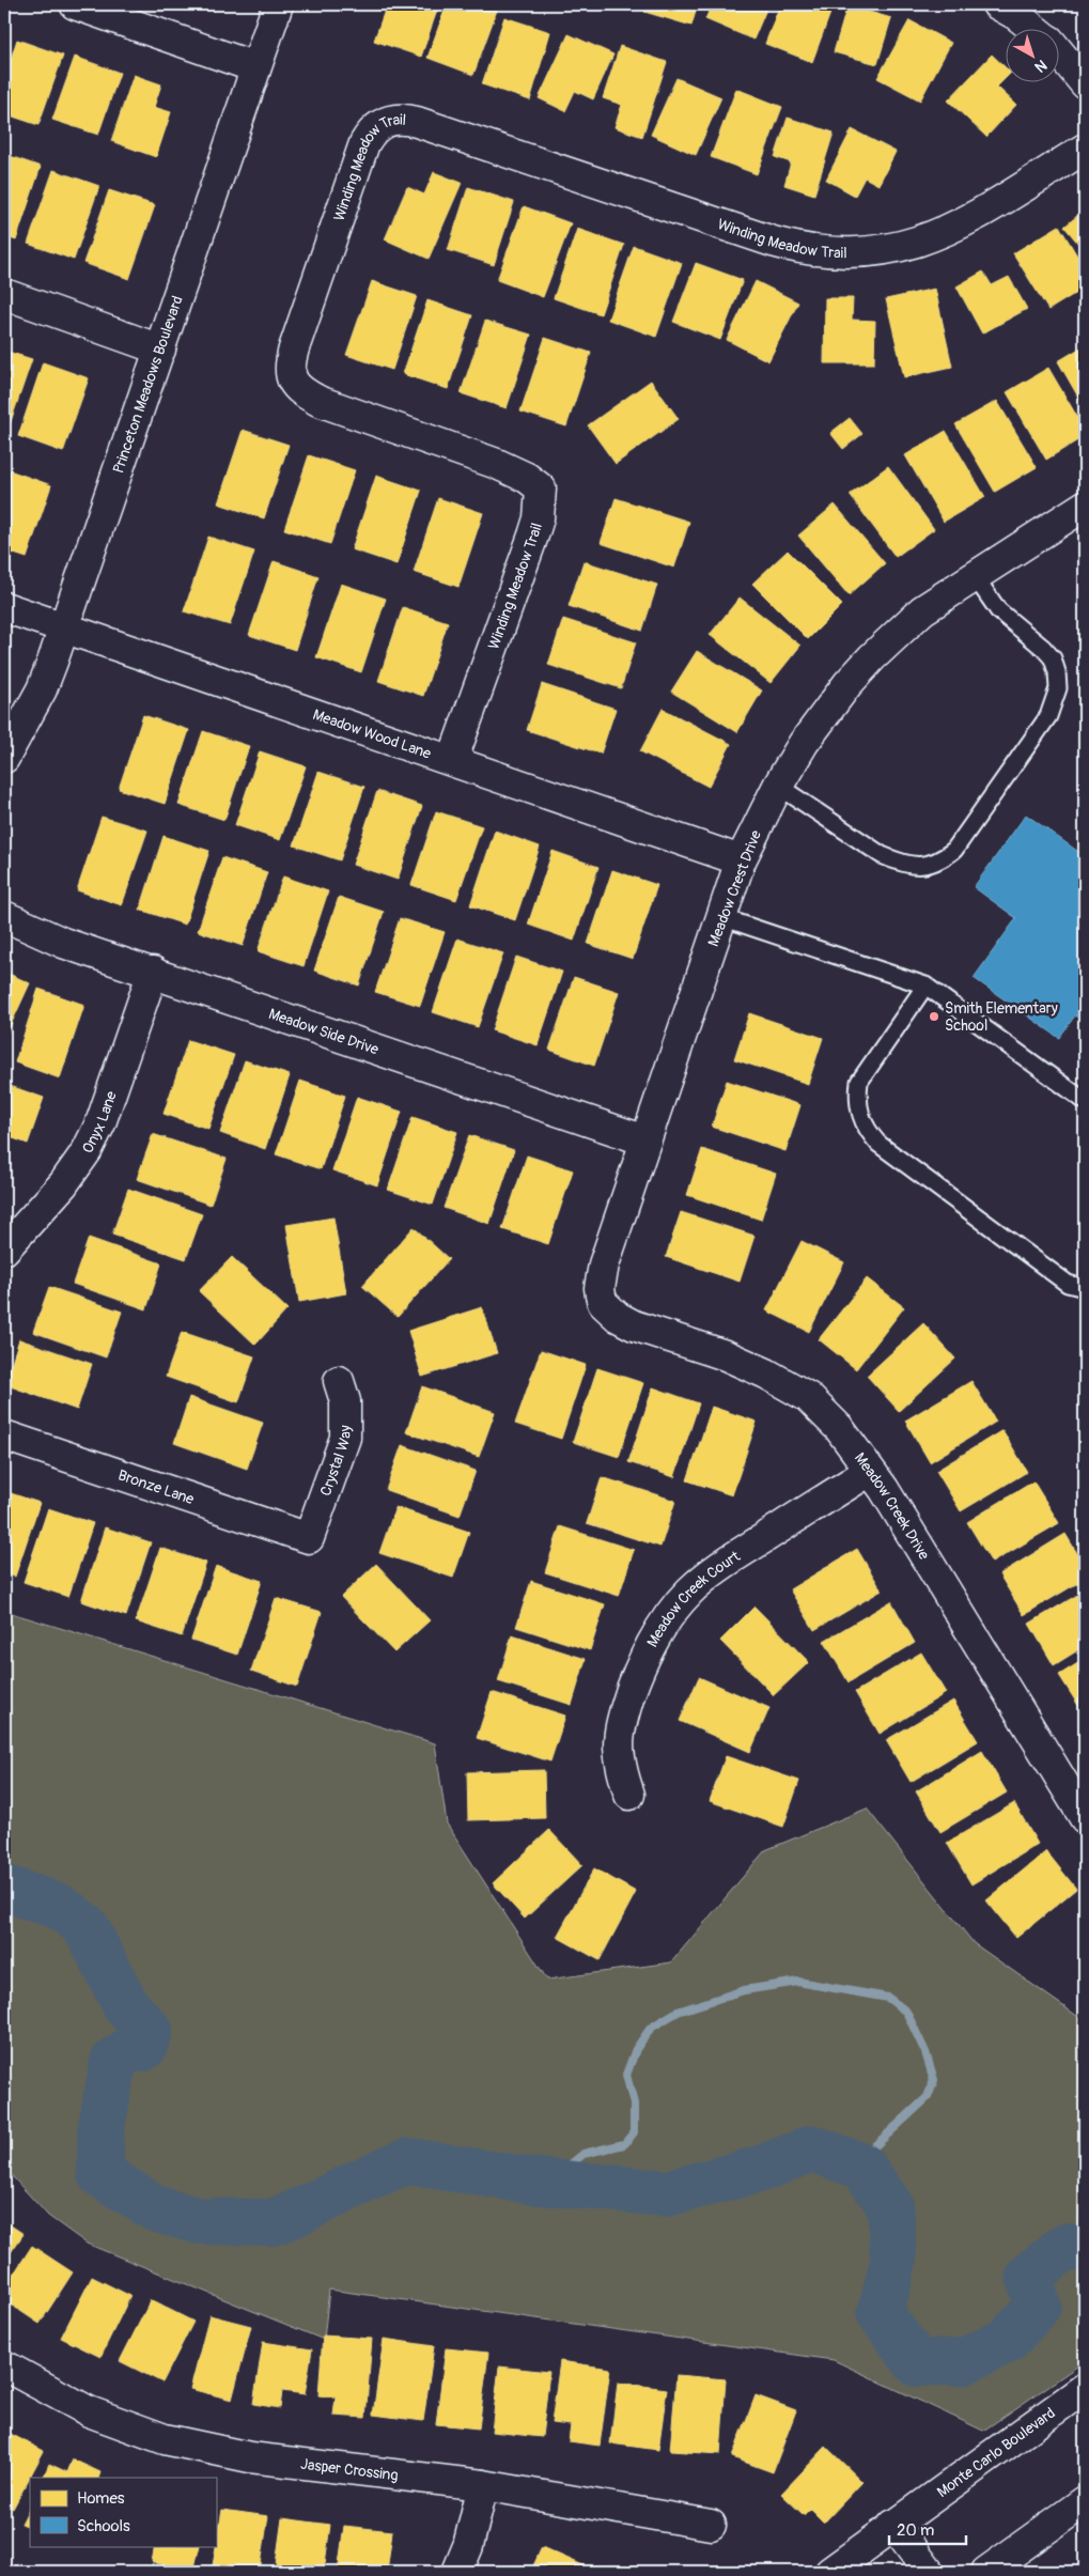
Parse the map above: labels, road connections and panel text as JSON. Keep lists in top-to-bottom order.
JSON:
{
  "streets": {
    "street": [
      "Winding Meadow Trail",
      "Princeton Meadows Boulevard",
      "Meadow Wood Lane",
      "Meadow Crest Drive",
      "Meadow Side Drive",
      "Onyx Lane",
      "Crystal Way",
      "Bronze Lane",
      "Meadow Creek Drive",
      "Meadow Creek Court",
      "Monte Carlo Boulevard",
      "Jasper Crossing"
    ]
  },
  "crossings": [
    ["Winding Meadow Trail", "Meadow Wood Lane"],
    ["Princeton Meadows Boulevard", "Meadow Wood Lane"],
    ["Meadow Wood Lane", "Meadow Crest Drive"],
    ["Meadow Crest Drive", "Meadow Side Drive"],
    ["Meadow Crest Drive", "Meadow Creek Drive"],
    ["Meadow Side Drive", "Onyx Lane"],
    ["Crystal Way", "Bronze Lane"],
    ["Meadow Creek Drive", "Meadow Creek Court"]
  ],
  "places": ["Smith Elementary School"],
  "legend": ["Homes", "Schools"],
  "scale_bar": "20 m",
  "north": "bottom right"
}
